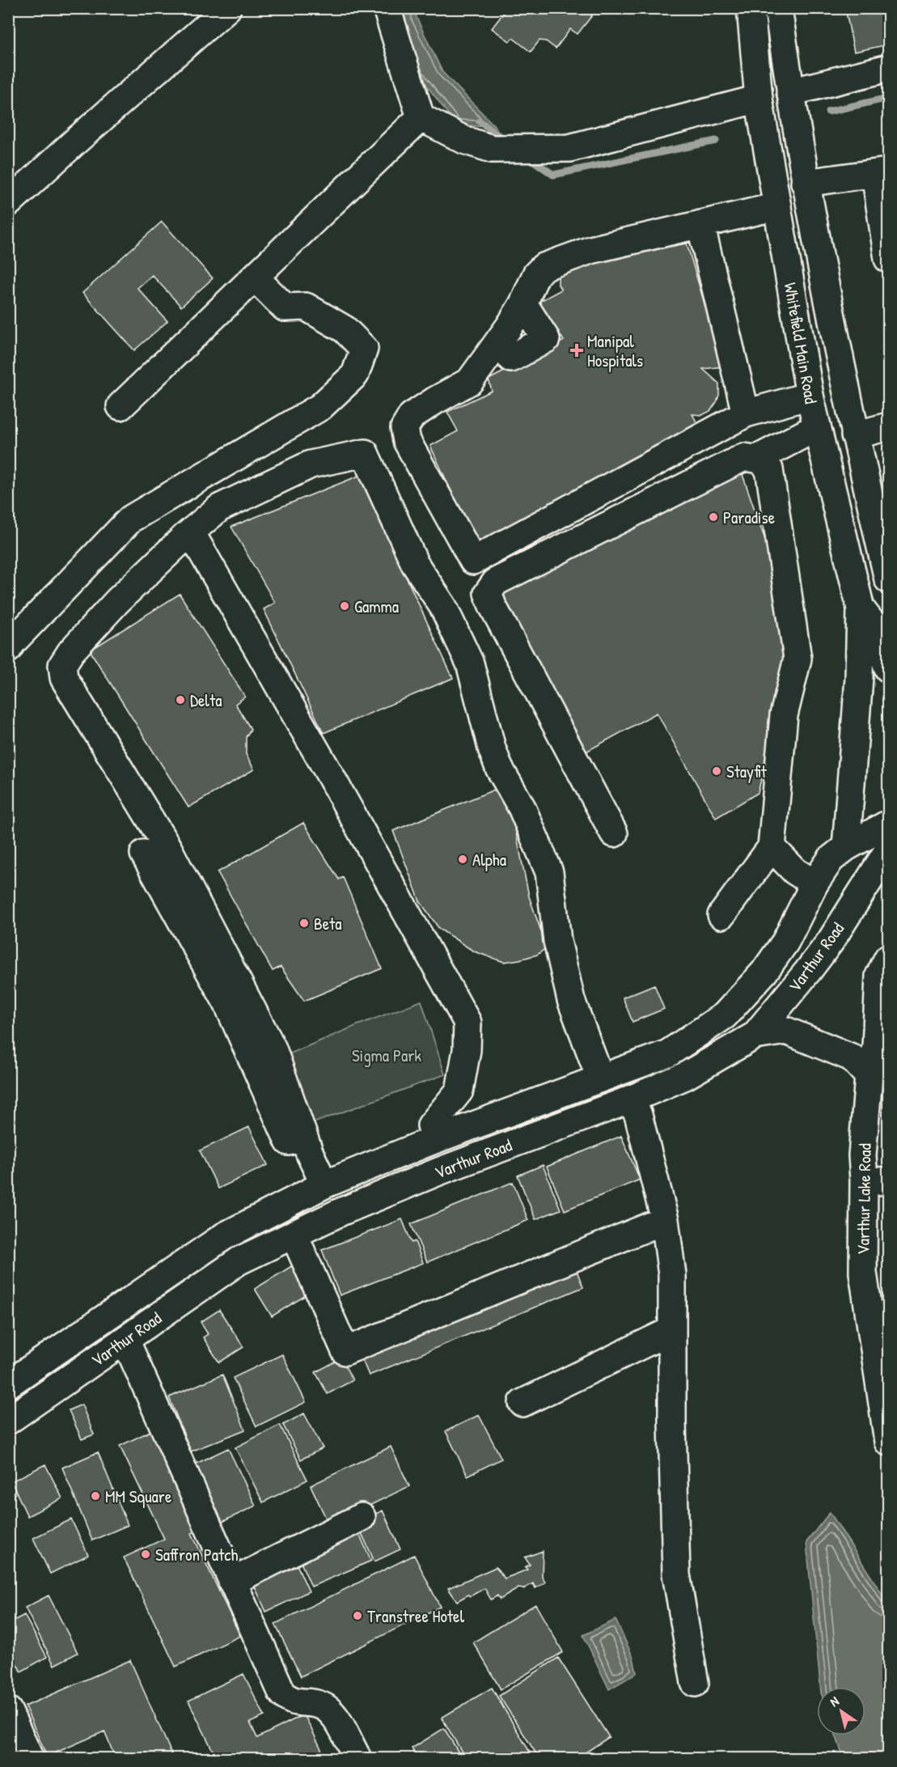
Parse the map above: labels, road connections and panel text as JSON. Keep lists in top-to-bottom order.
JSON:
{
  "streets": {
    "main road": ["Whitefield Main Road", "Varthur Road", "Varthur Lake Road"]
  },
  "parks": ["Sigma Park"],
  "places": {
    "health": ["Manipal Hospitals"],
    "other": [
      "Paradise",
      "Gamma",
      "Delta",
      "Stayfit",
      "Alpha",
      "Beta",
      "MM Square",
      "Saffron Patch",
      "Transtree Hotel"
    ]
  },
  "north": "top left"
}
